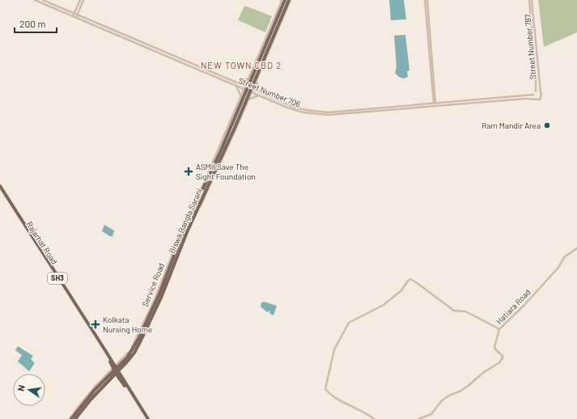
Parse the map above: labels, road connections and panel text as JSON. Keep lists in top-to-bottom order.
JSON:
{
  "streets": {
    "main road": ["Biswa Bangla Sarani", "Rajarhat Road", "SH3"],
    "street": [
      "Street Number 787",
      "Street Number 706",
      "Service Road",
      "Hatiara Road"
    ]
  },
  "crossings": [
    ["Street Number 787", "Street Number 706"],
    ["Street Number 706", "Biswa Bangla Sarani"],
    ["Street Number 706", "Service Road"],
    ["Biswa Bangla Sarani", "Rajarhat Road"],
    ["Biswa Bangla Sarani", "SH3"],
    ["Biswa Bangla Sarani", "Service Road"],
    ["Rajarhat Road", "SH3"]
  ],
  "districts": ["NEW TOWN CBD 2"],
  "places": {
    "other": ["Ram Mandir Area"],
    "health": ["ASMII Save The Sight Foundation", "Kolkata Nursing Home"]
  },
  "scale_bar": "200 m",
  "north": "left"
}
